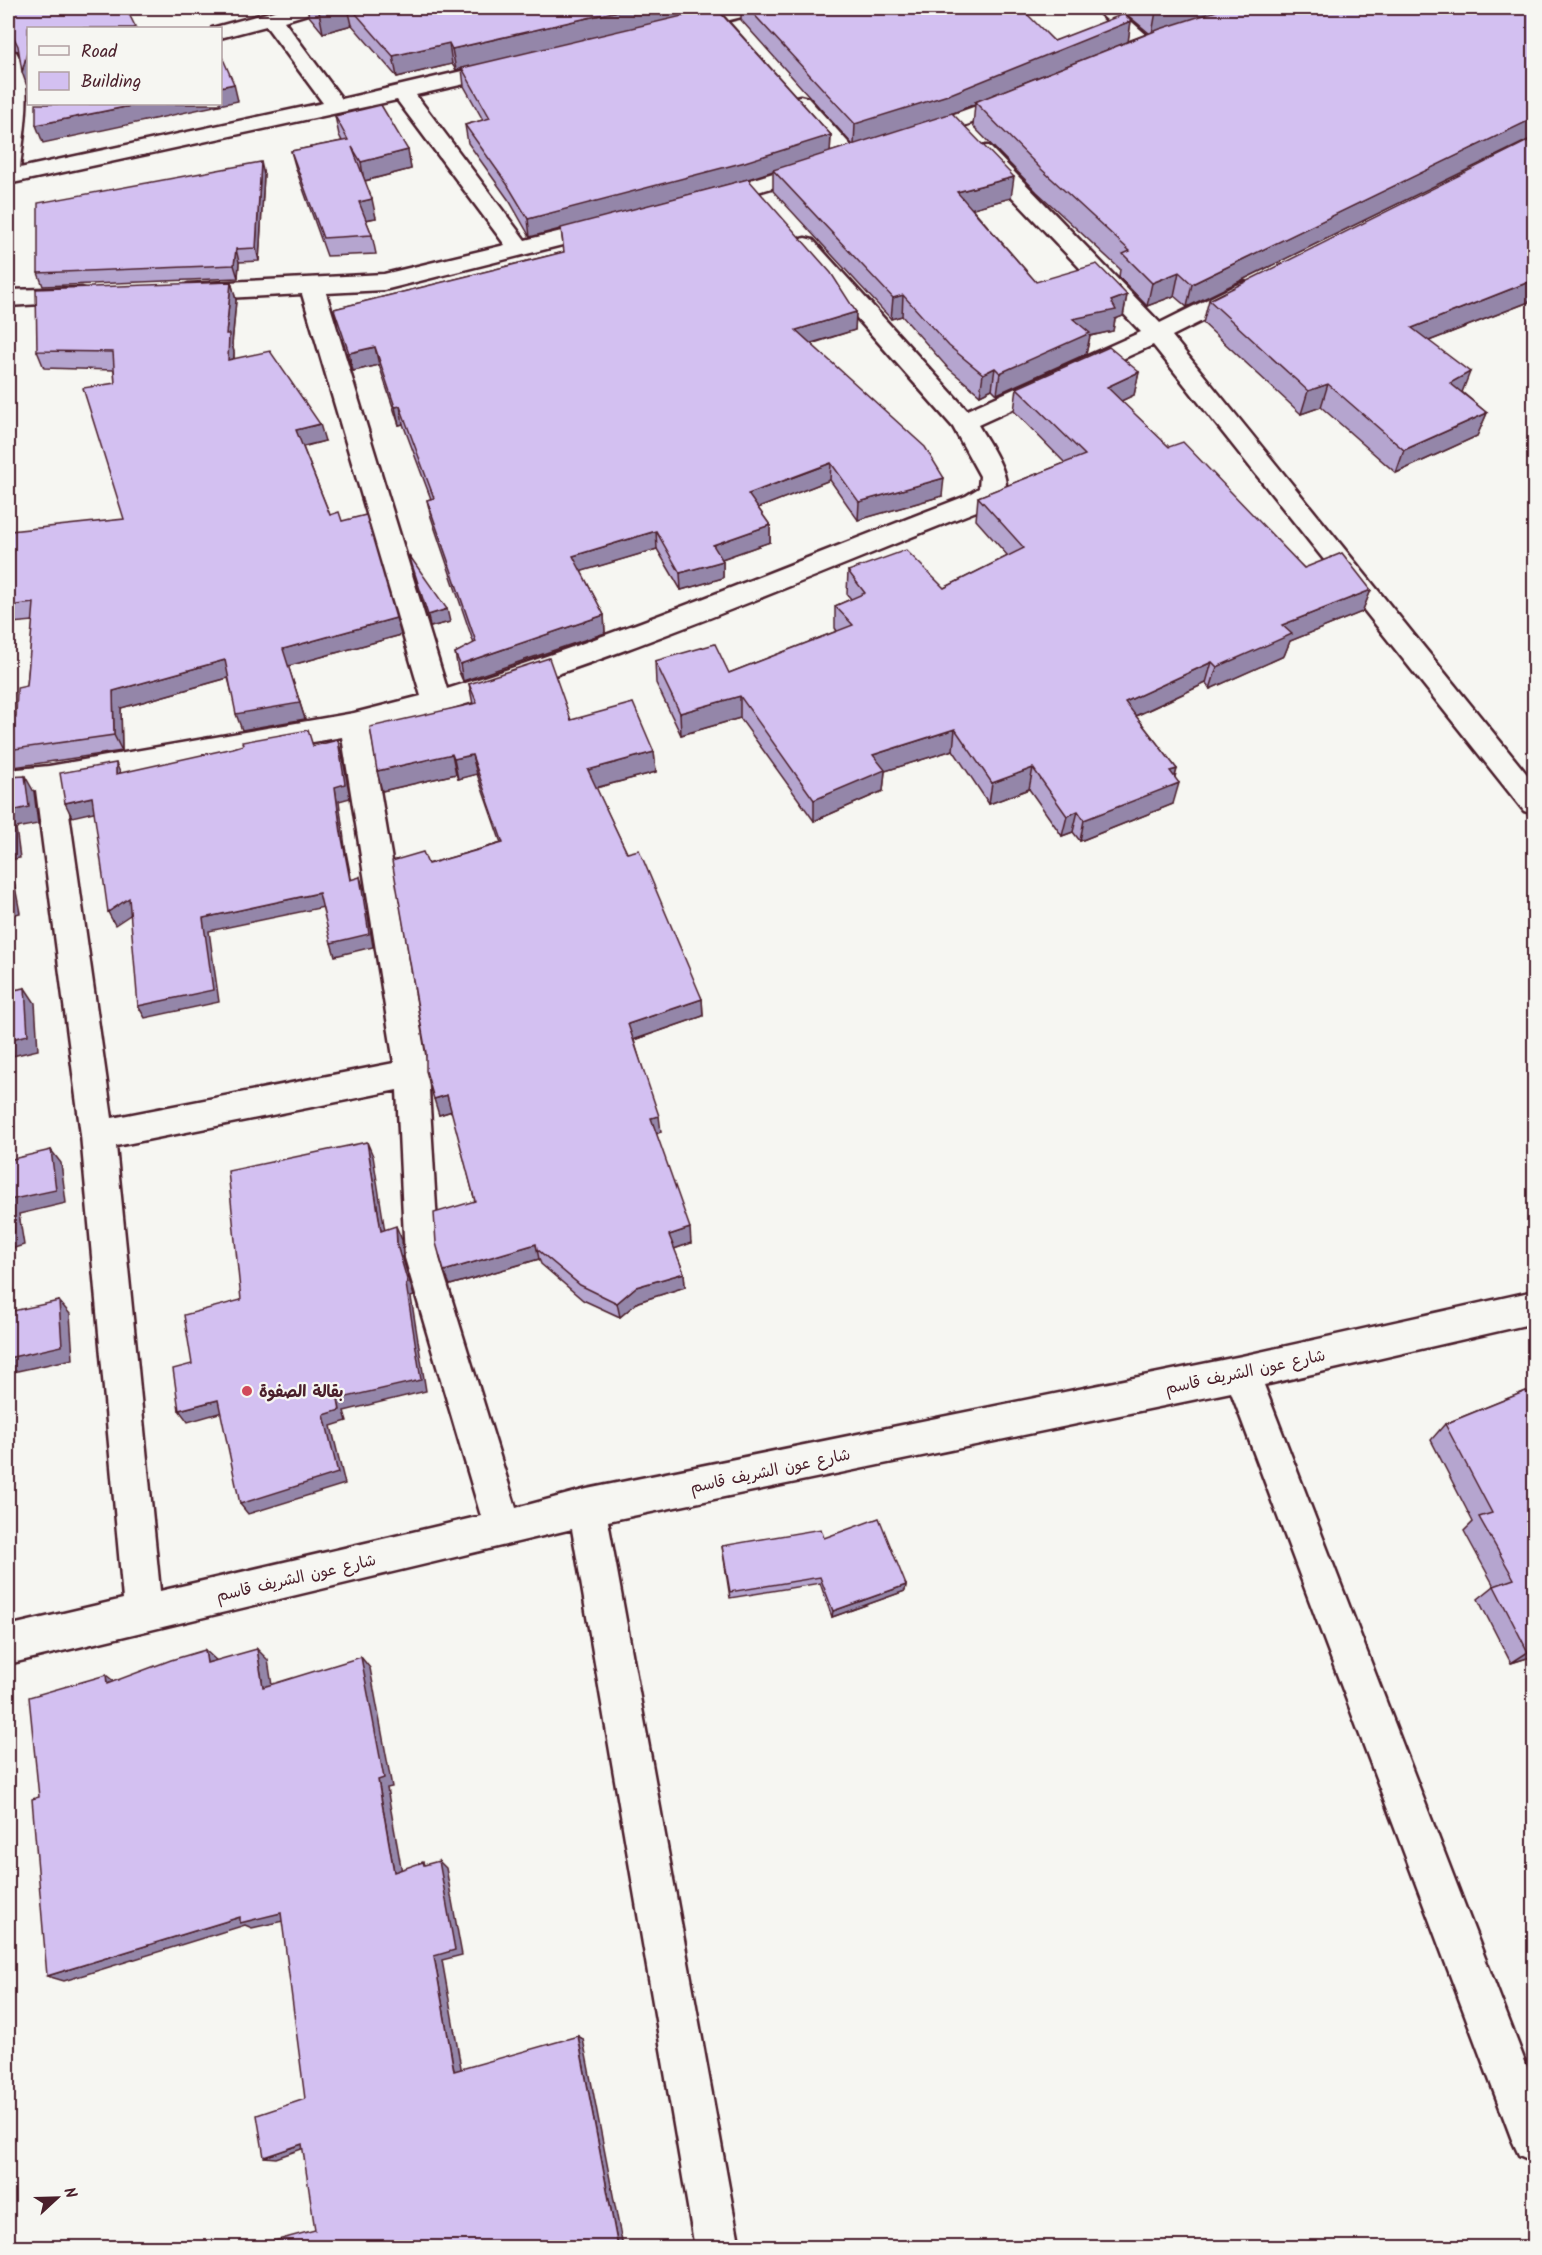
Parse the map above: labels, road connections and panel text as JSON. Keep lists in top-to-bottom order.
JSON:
{
  "streets": {
    "street": ["شارع عون الشريف قاسم"]
  },
  "places": ["بقالة الصفوة"],
  "legend": ["Road", "Building"],
  "north": "right"
}
